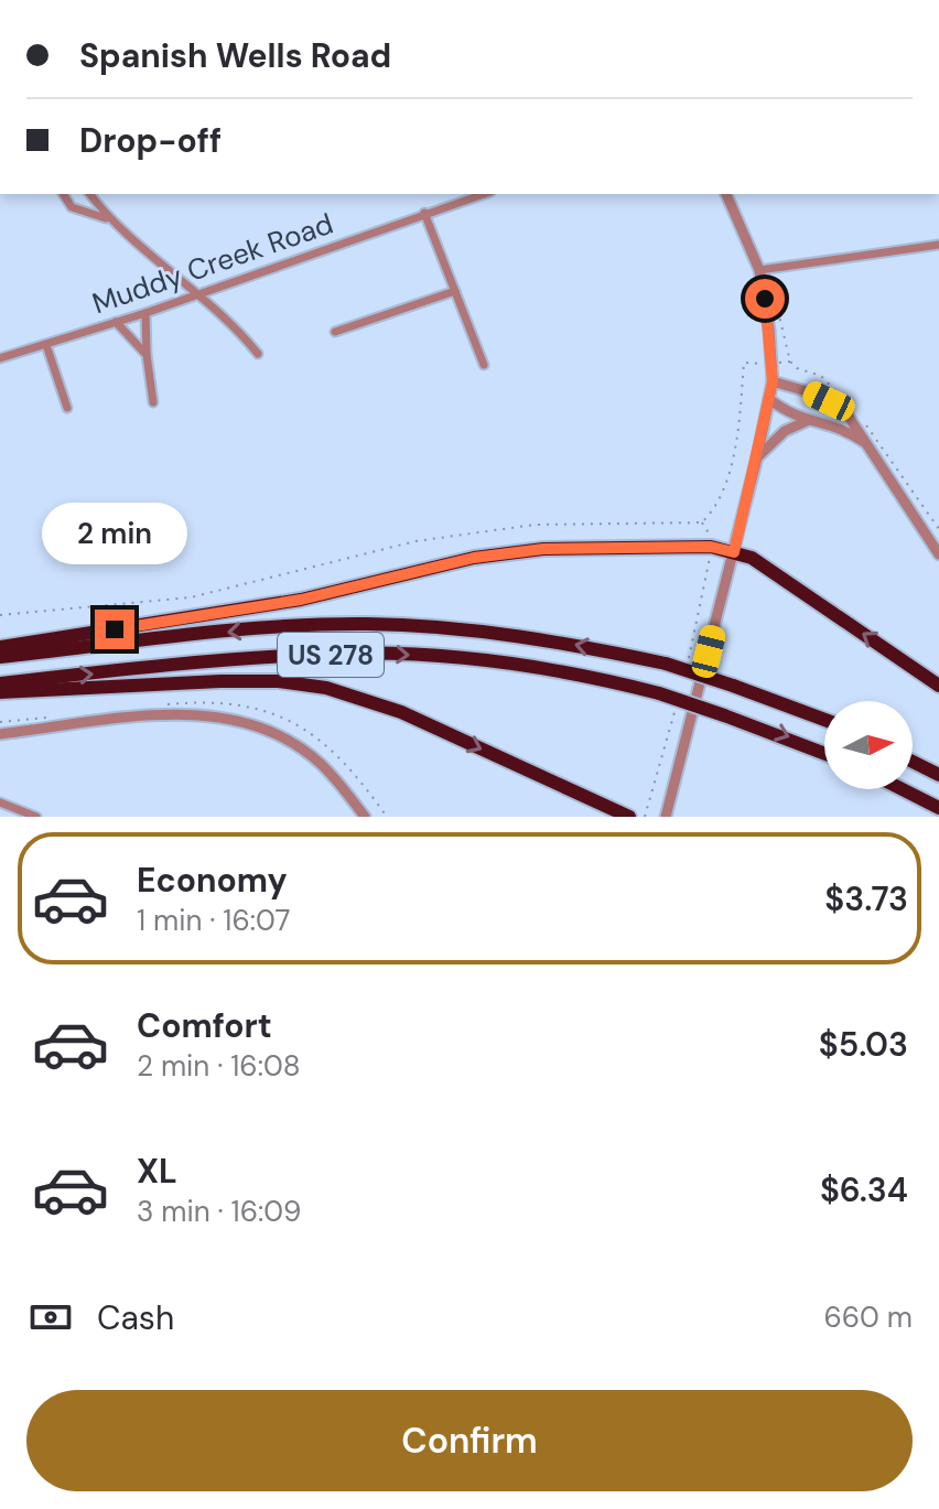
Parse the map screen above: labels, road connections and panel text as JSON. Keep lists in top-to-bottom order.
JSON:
{
  "streets": {
    "highway": ["US 278"],
    "street": ["Muddy Creek Road"]
  },
  "north": "right",
  "page": {
    "banner": ["Spanish Wells Road", "Drop-off"],
    "bubble": "2 min",
    "list": [
      {
        "name": "Economy",
        "note": "1 min · 16:07",
        "value": "$3.73"
      },
      {
        "name": "Comfort",
        "note": "2 min · 16:08",
        "value": "$5.03"
      },
      {
        "name": "XL",
        "note": "3 min · 16:09",
        "value": "$6.34"
      }
    ],
    "pay": ["Cash", "660 m"],
    "buttons": "Confirm"
  }
}
